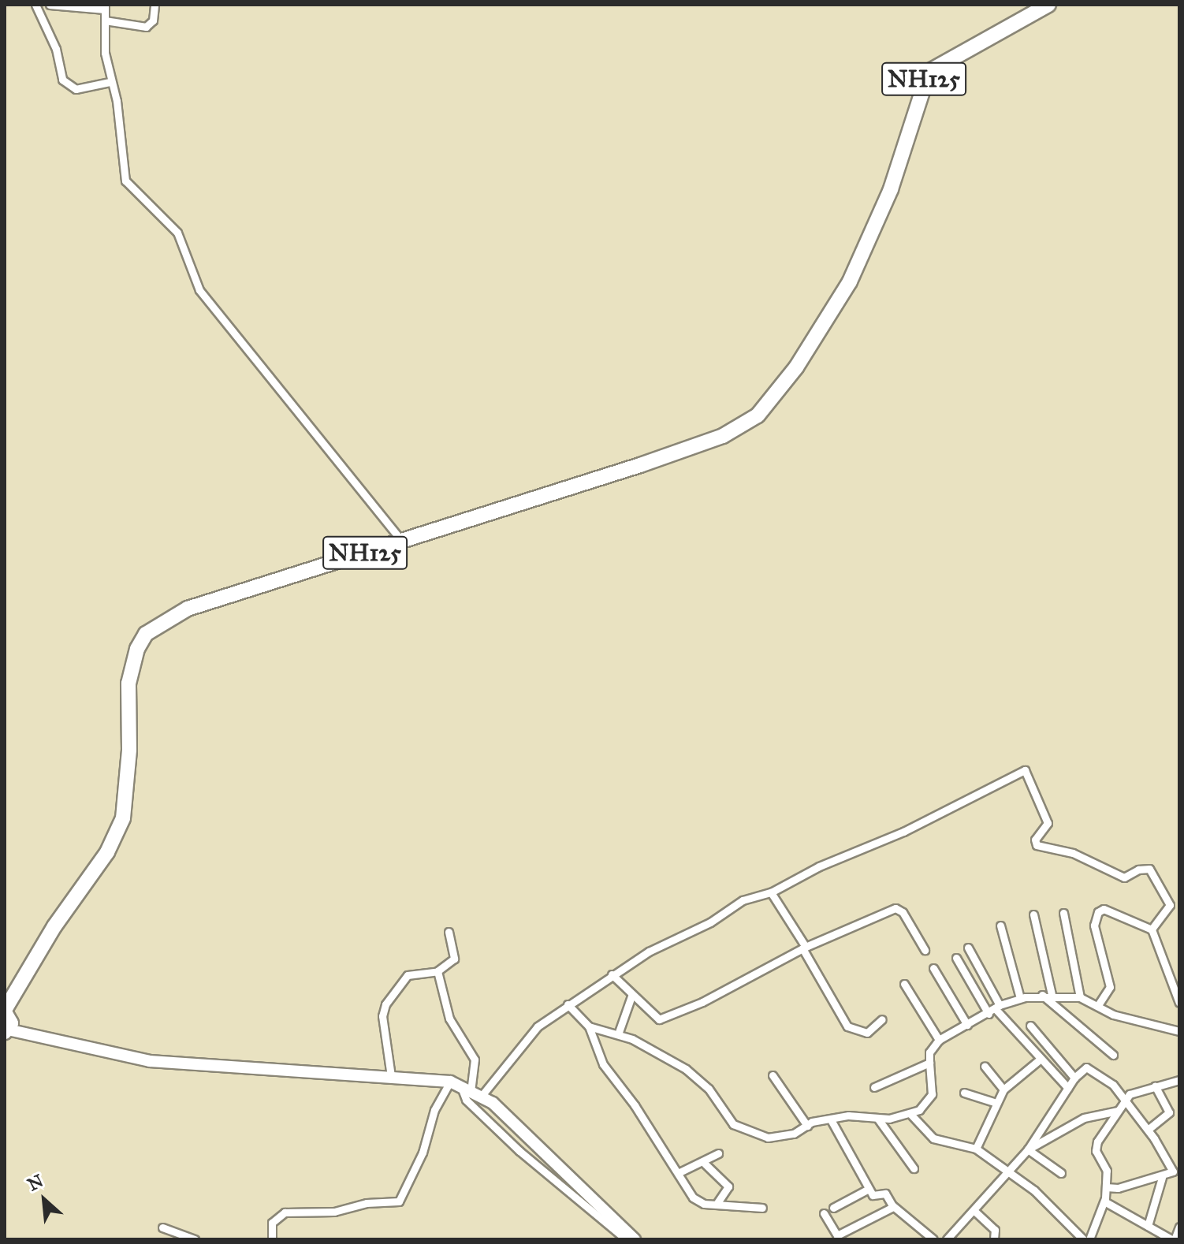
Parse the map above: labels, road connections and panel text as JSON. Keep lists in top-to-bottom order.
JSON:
{
  "streets": {
    "highway": ["NH125"]
  },
  "north": "top left"
}
